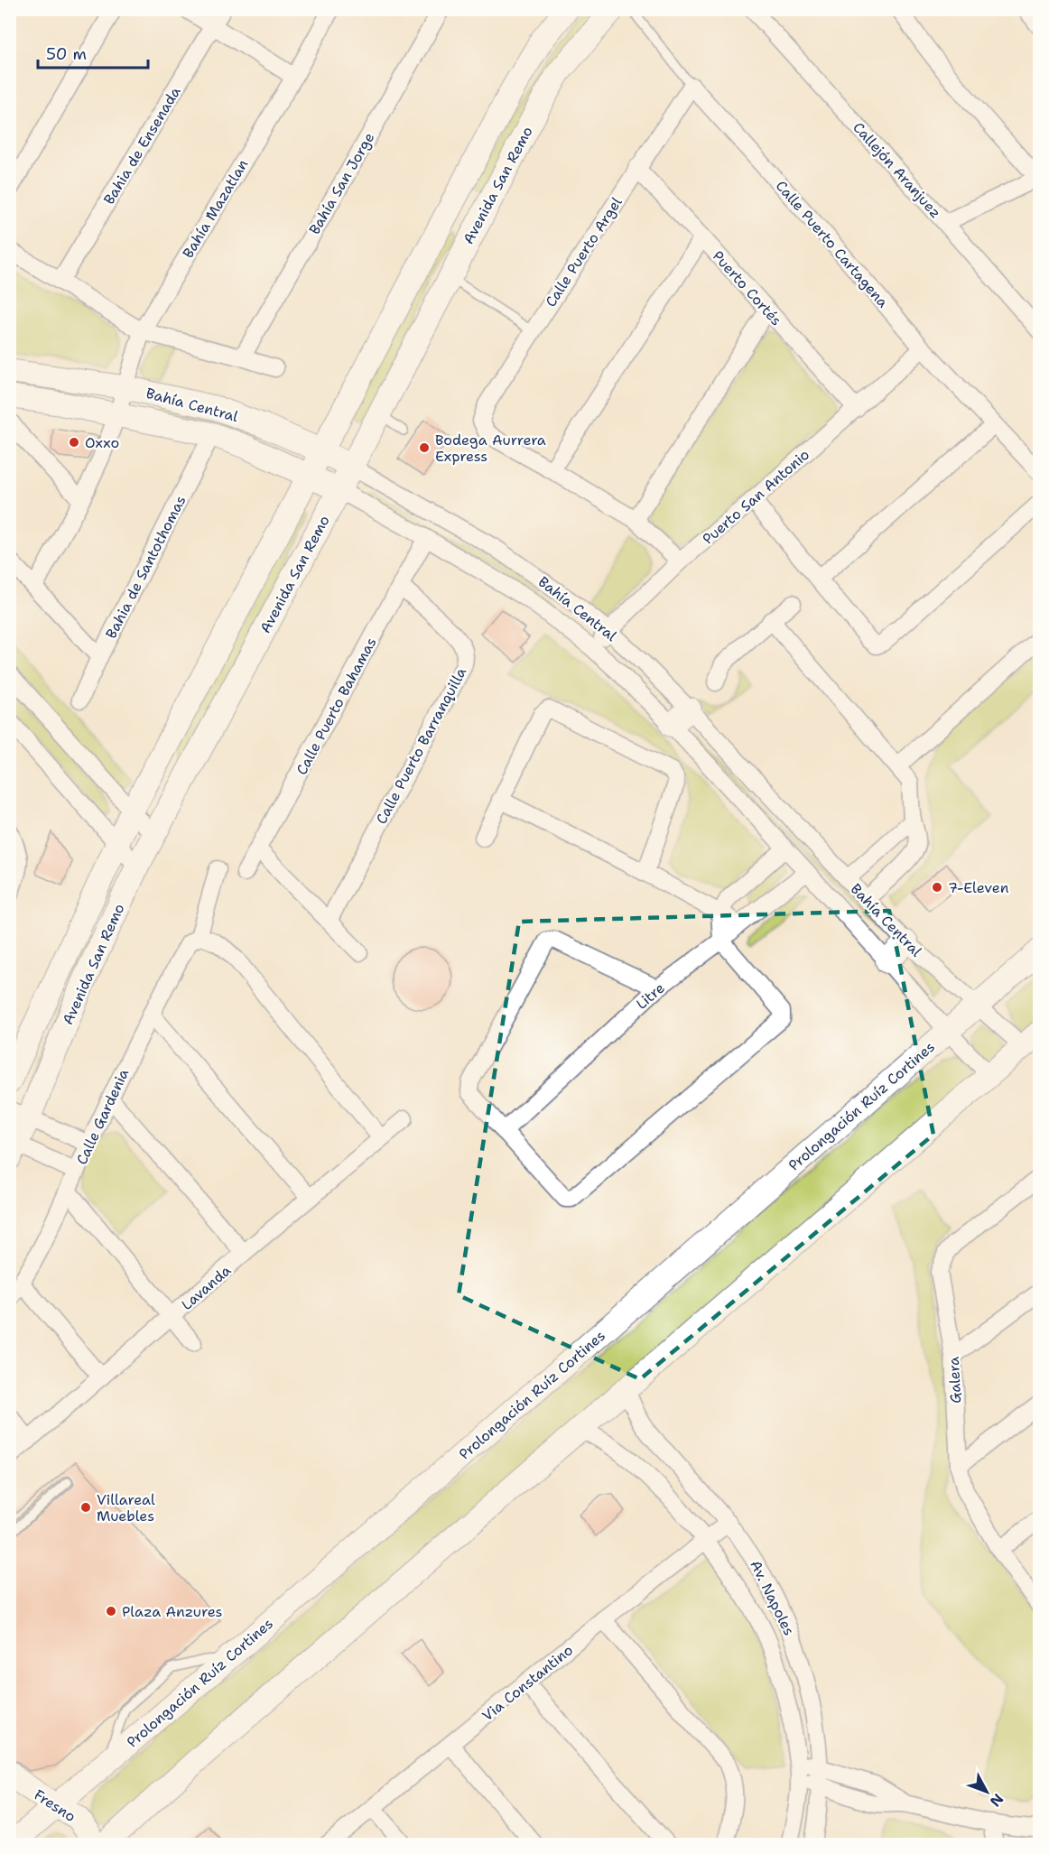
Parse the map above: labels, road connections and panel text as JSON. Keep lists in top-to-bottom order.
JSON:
{
  "streets": {
    "street": [
      "Bahia de Ensenada",
      "Callejón Aranjuez",
      "Bahía San Jorge",
      "Avenida San Remo",
      "Bahía Mazatlan",
      "Calle Puerto Cartagena",
      "Calle Puerto Argel",
      "Puerto Cortés",
      "Bahía Central",
      "Puerto San Antonio",
      "Bahia de Santothomas",
      "Calle Puerto Bahamas",
      "Calle Puerto Barranquilla",
      "Litre",
      "Prolongación Ruíz Cortines",
      "Calle Gardenia",
      "Lavanda",
      "Galera",
      "Av. Napoles",
      "Via Constantino",
      "Fresno"
    ]
  },
  "crossings": [
    ["Avenida San Remo", "Bahía Central"],
    ["Bahía Mazatlan", "Bahía Central"],
    ["Calle Puerto Cartagena", "Calle Puerto Argel"],
    ["Calle Puerto Cartagena", "Puerto San Antonio"],
    ["Calle Puerto Argel", "Puerto Cortés"],
    ["Puerto Cortés", "Puerto San Antonio"],
    ["Bahía Central", "Puerto San Antonio"],
    ["Bahía Central", "Bahia de Santothomas"],
    ["Bahía Central", "Calle Puerto Bahamas"],
    ["Bahía Central", "Litre"],
    ["Bahía Central", "Prolongación Ruíz Cortines"],
    ["Calle Puerto Bahamas", "Calle Puerto Barranquilla"],
    ["Prolongación Ruíz Cortines", "Fresno"],
    ["Av. Napoles", "Via Constantino"]
  ],
  "places": [
    "Oxxo",
    "Bodega Aurrera Express",
    "7-Eleven",
    "Villareal Muebles",
    "Plaza Anzures"
  ],
  "scale_bar": "50 m",
  "north": "bottom right"
}
